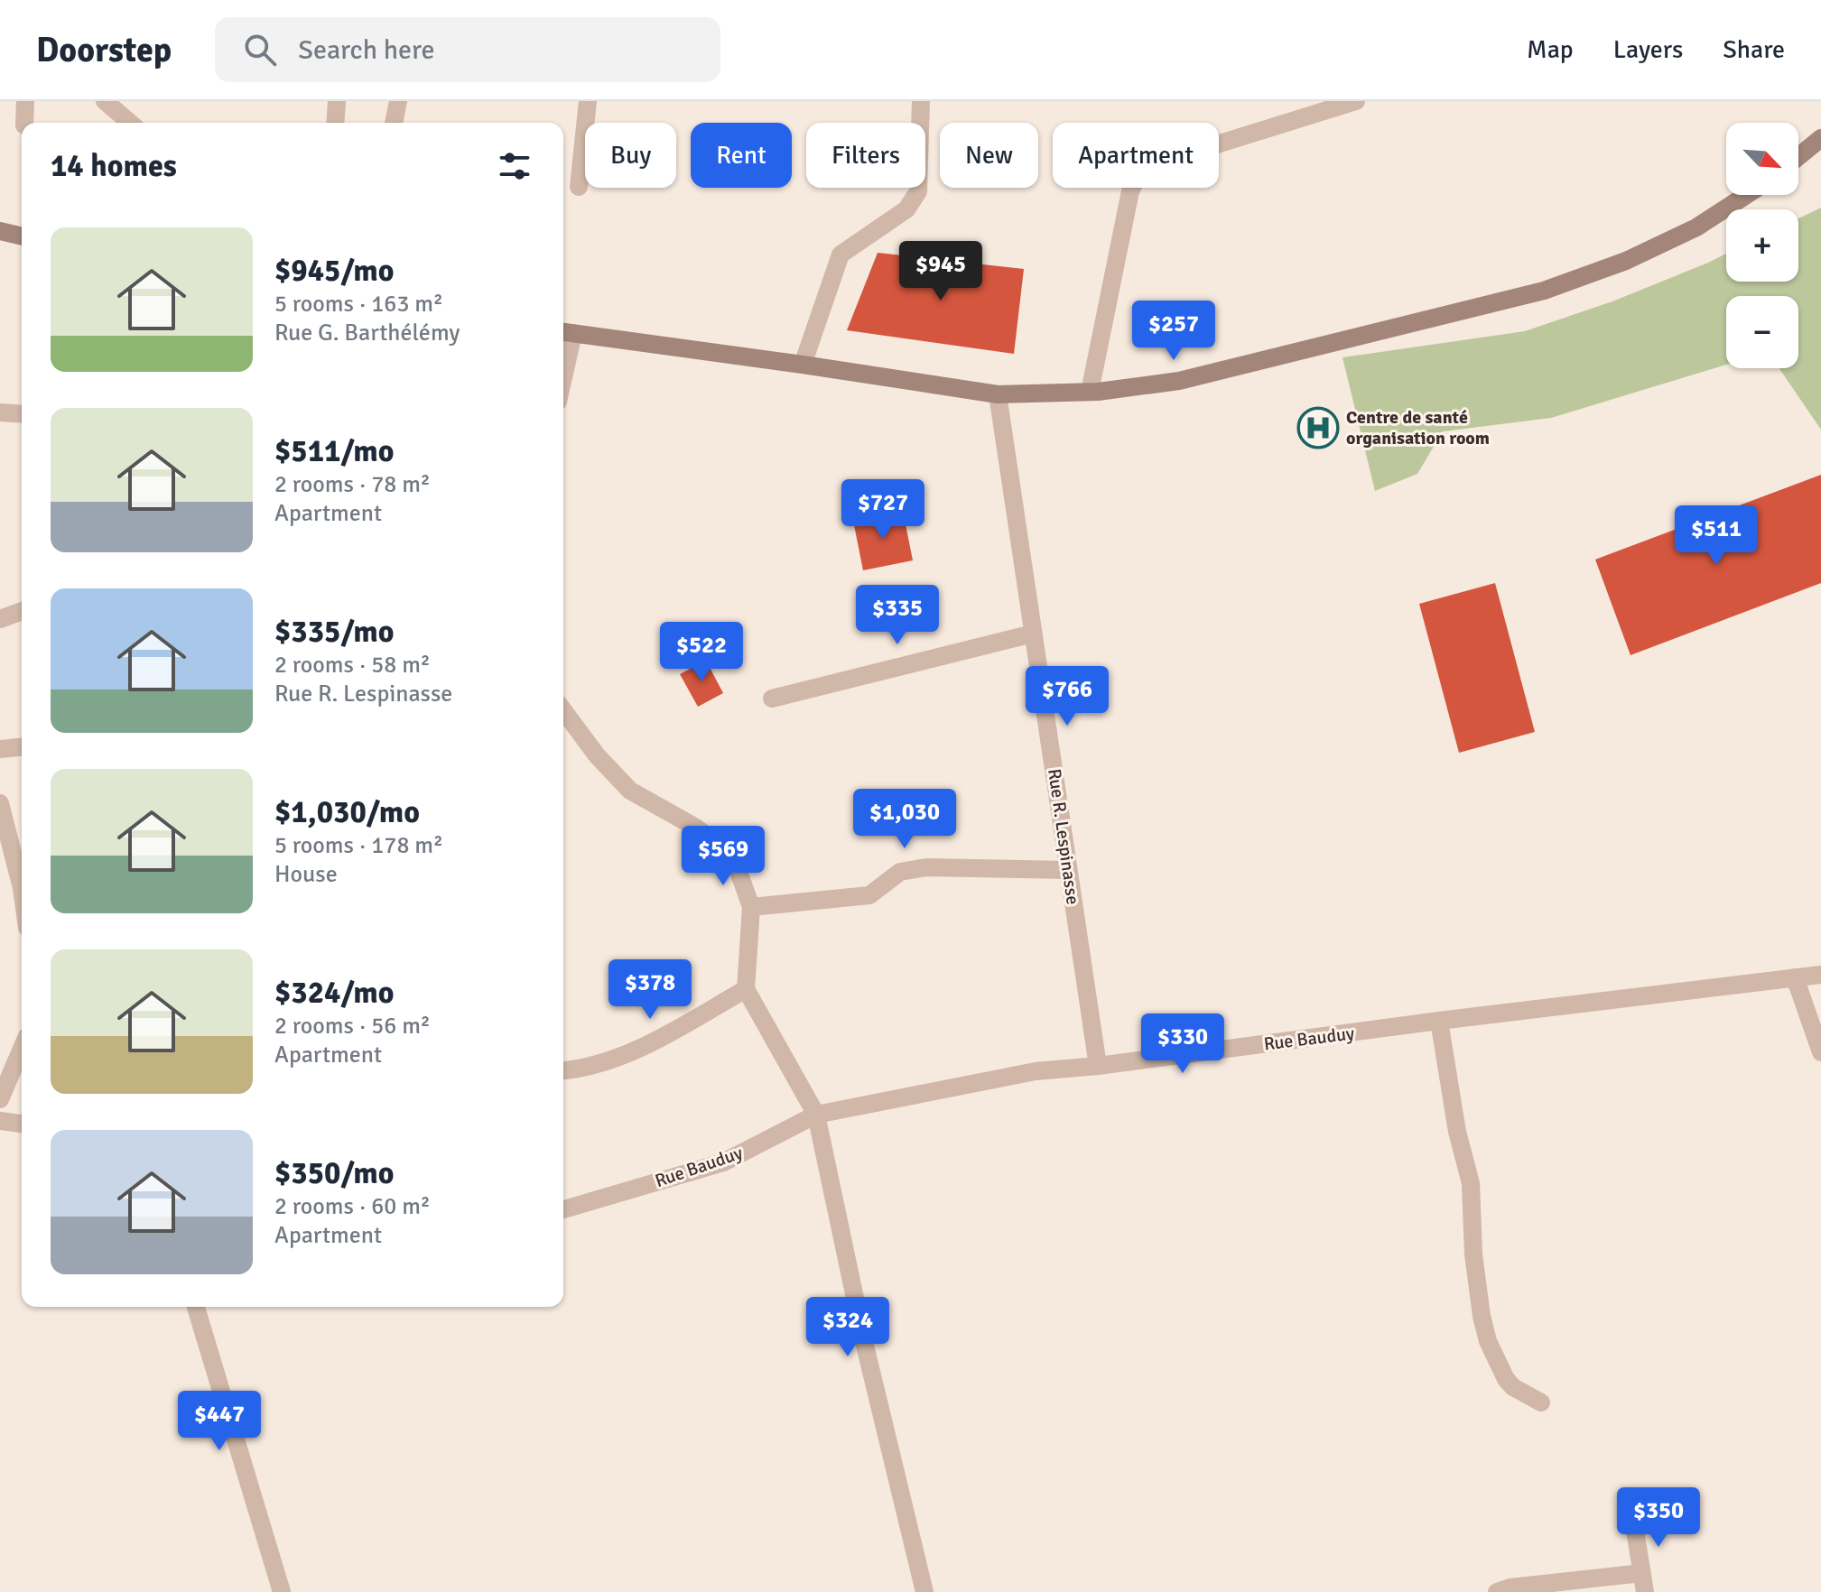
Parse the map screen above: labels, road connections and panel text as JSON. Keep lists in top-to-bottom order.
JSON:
{
  "streets": {
    "street": ["Rue R. Lespinasse", "Rue Bauduy"]
  },
  "crossings": [
    ["Rue R. Lespinasse", "Rue Bauduy"]
  ],
  "places": {
    "hospital": ["Centre de santé organisation room"]
  },
  "north": "bottom right",
  "page": {
    "header": "Doorstep",
    "search": "Search here",
    "nav": ["Map", "Layers", "Share"],
    "map_buttons": ["+", "−"],
    "chip": [
      "Buy",
      "Rent",
      "Filters",
      "New",
      "Apartment"
    ],
    "heading": "14 homes",
    "list": [
      {
        "name": "$945/mo",
        "note": "5 rooms · 163 m² · Rue G. Barthélémy"
      },
      {
        "name": "$511/mo",
        "note": "2 rooms · 78 m² · Apartment"
      },
      {
        "name": "$335/mo",
        "note": "2 rooms · 58 m² · Rue R. Lespinasse"
      },
      {
        "name": "$1,030/mo",
        "note": "5 rooms · 178 m² · House"
      },
      {
        "name": "$324/mo",
        "note": "2 rooms · 56 m² · Apartment"
      },
      {
        "name": "$350/mo",
        "note": "2 rooms · 60 m² · Apartment"
      }
    ],
    "price": [
      "$945",
      "$257",
      "$727",
      "$511",
      "$335",
      "$522",
      "$766",
      "$1,030",
      "$569",
      "$378",
      "$330",
      "$324",
      "$447",
      "$350"
    ]
  }
}
